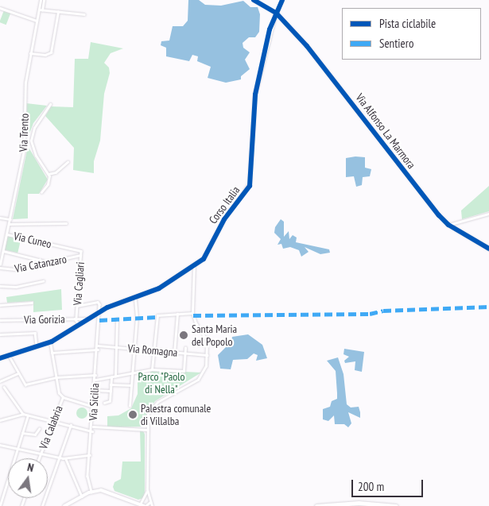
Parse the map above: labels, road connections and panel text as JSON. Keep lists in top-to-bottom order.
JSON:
{
  "streets": {
    "street": [
      "Via Alfonso La Marmora",
      "Via Trento",
      "Corso Italia",
      "Via Cuneo",
      "Via Catanzaro",
      "Via Cagliari",
      "Via Gorizia",
      "Via Romagna",
      "Via Sicilia",
      "Via Calabria"
    ]
  },
  "crossings": [
    ["Via Alfonso La Marmora", "Corso Italia"],
    ["Via Trento", "Via Cuneo"],
    ["Via Trento", "Via Catanzaro"],
    ["Corso Italia", "Via Gorizia"],
    ["Corso Italia", "Via Sicilia"],
    ["Corso Italia", "Via Calabria"],
    ["Via Cuneo", "Via Cagliari"],
    ["Via Catanzaro", "Via Cagliari"],
    ["Via Cagliari", "Via Gorizia"],
    ["Via Romagna", "Via Sicilia"]
  ],
  "parks": ["Parco \"Paolo di Nella\""],
  "places": ["Santa Maria del Popolo", "Palestra comunale di Villalba"],
  "legend": ["Pista ciclabile", "Sentiero"],
  "scale_bar": "200 m",
  "north": "top"
}
